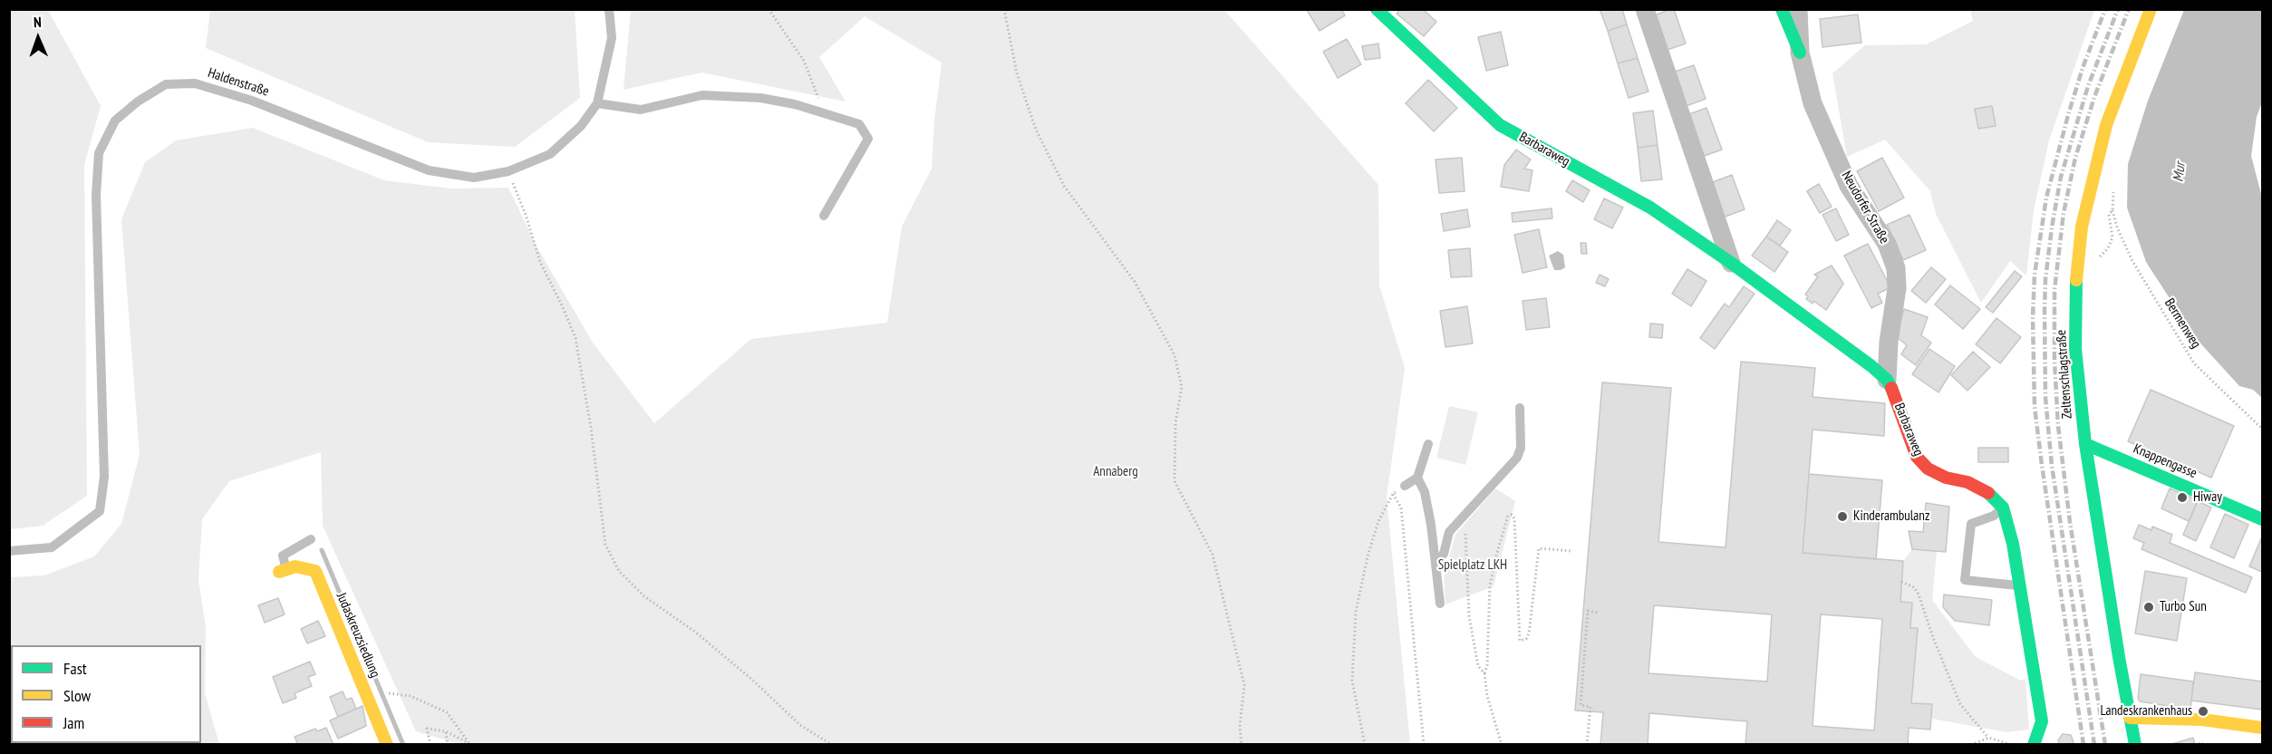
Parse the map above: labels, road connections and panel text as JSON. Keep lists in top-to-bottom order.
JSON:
{
  "streets": {
    "street": [
      "Barbaraweg",
      "Neudorfer Straße",
      "Zeltenschlagstraße",
      "Knappengasse",
      "Judaskreuzsiedlung"
    ],
    "lane": ["Haldenstraße"],
    "path": ["Bermenweg"]
  },
  "crossings": [
    ["Barbaraweg", "Neudorfer Straße"],
    ["Zeltenschlagstraße", "Knappengasse"]
  ],
  "water": ["Mur"],
  "parks": ["Annaberg", "Spielplatz LKH"],
  "places": [
    "Hiway",
    "Kinderambulanz",
    "Turbo Sun",
    "Landeskrankenhaus"
  ],
  "legend": ["Fast", "Slow", "Jam"],
  "north": "top"
}
